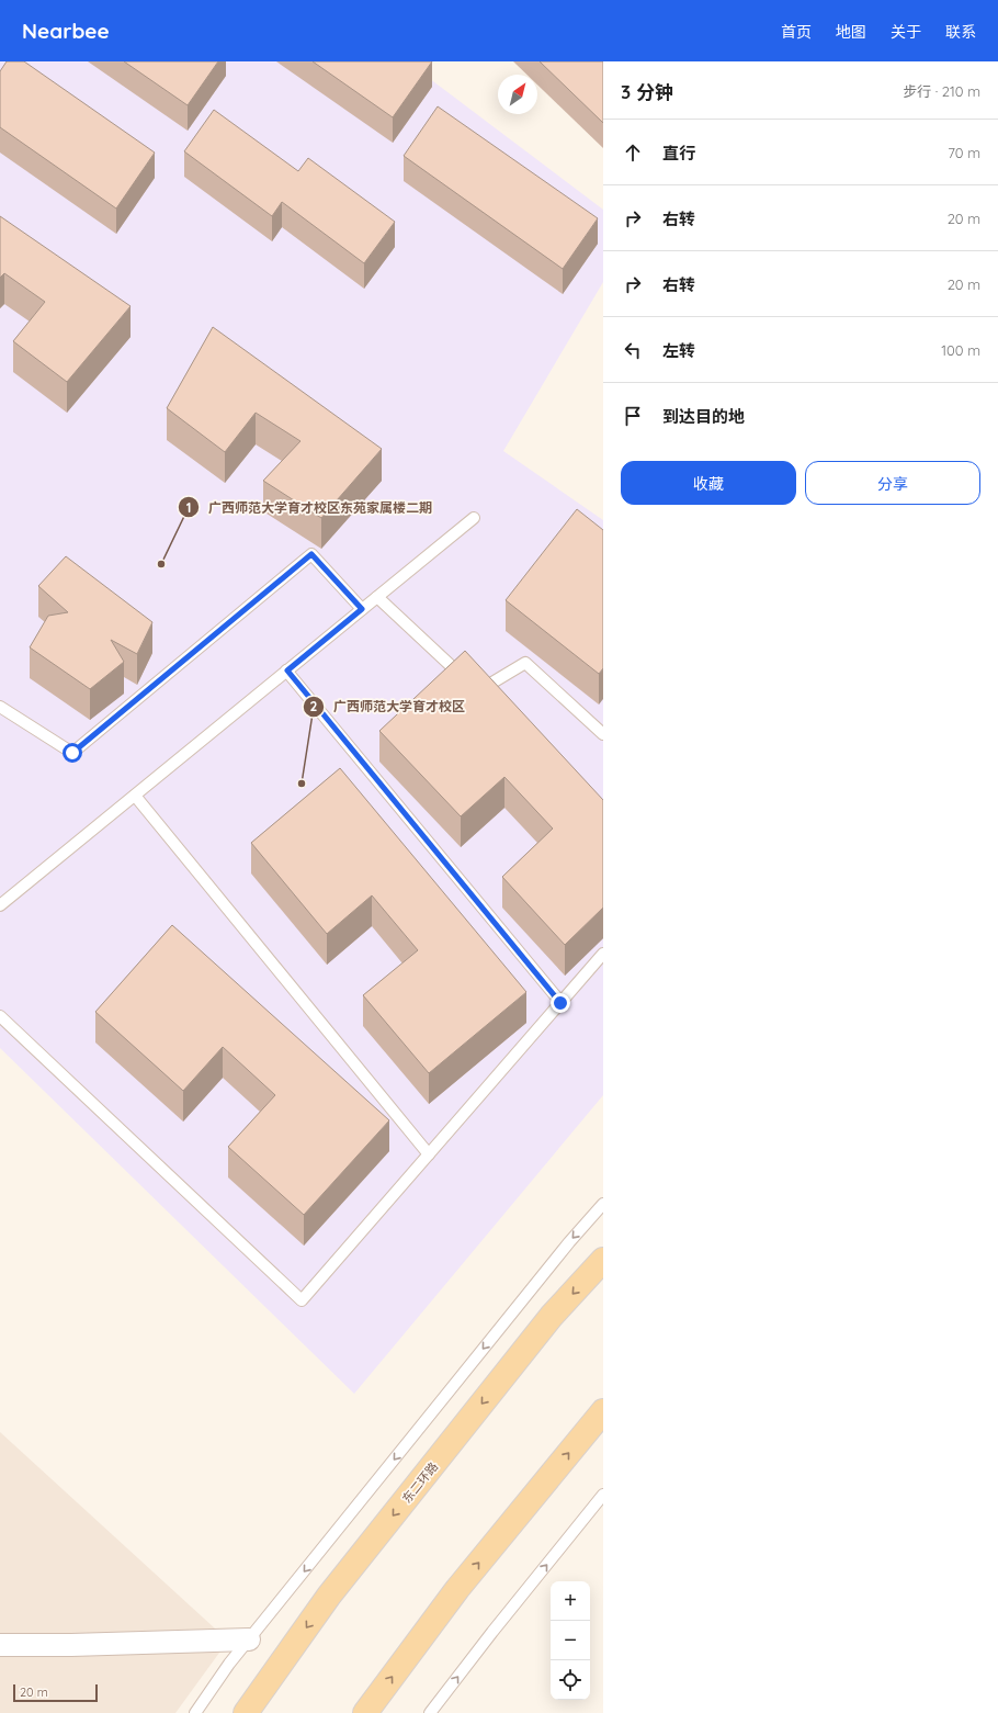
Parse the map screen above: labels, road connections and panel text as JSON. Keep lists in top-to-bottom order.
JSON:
{
  "streets": {
    "main road": ["东二环路"]
  },
  "places": ["广西师范大学育才校区东苑家属楼二期", "广西师范大学育才校区"],
  "scale_bar": "20 m",
  "north": "top right",
  "page": {
    "header": "Nearbee",
    "nav": [
      "首页",
      "地图",
      "关于",
      "联系"
    ],
    "heading": ["3 分钟", "步行 · 210 m"],
    "list": [
      ["直行", "70 m"],
      ["右转", "20 m"],
      ["右转", "20 m"],
      ["左转", "100 m"],
      "到达目的地"
    ],
    "buttons": ["收藏", "分享"],
    "map_buttons": ["+", "−"],
    "scale": "20 m"
  }
}
